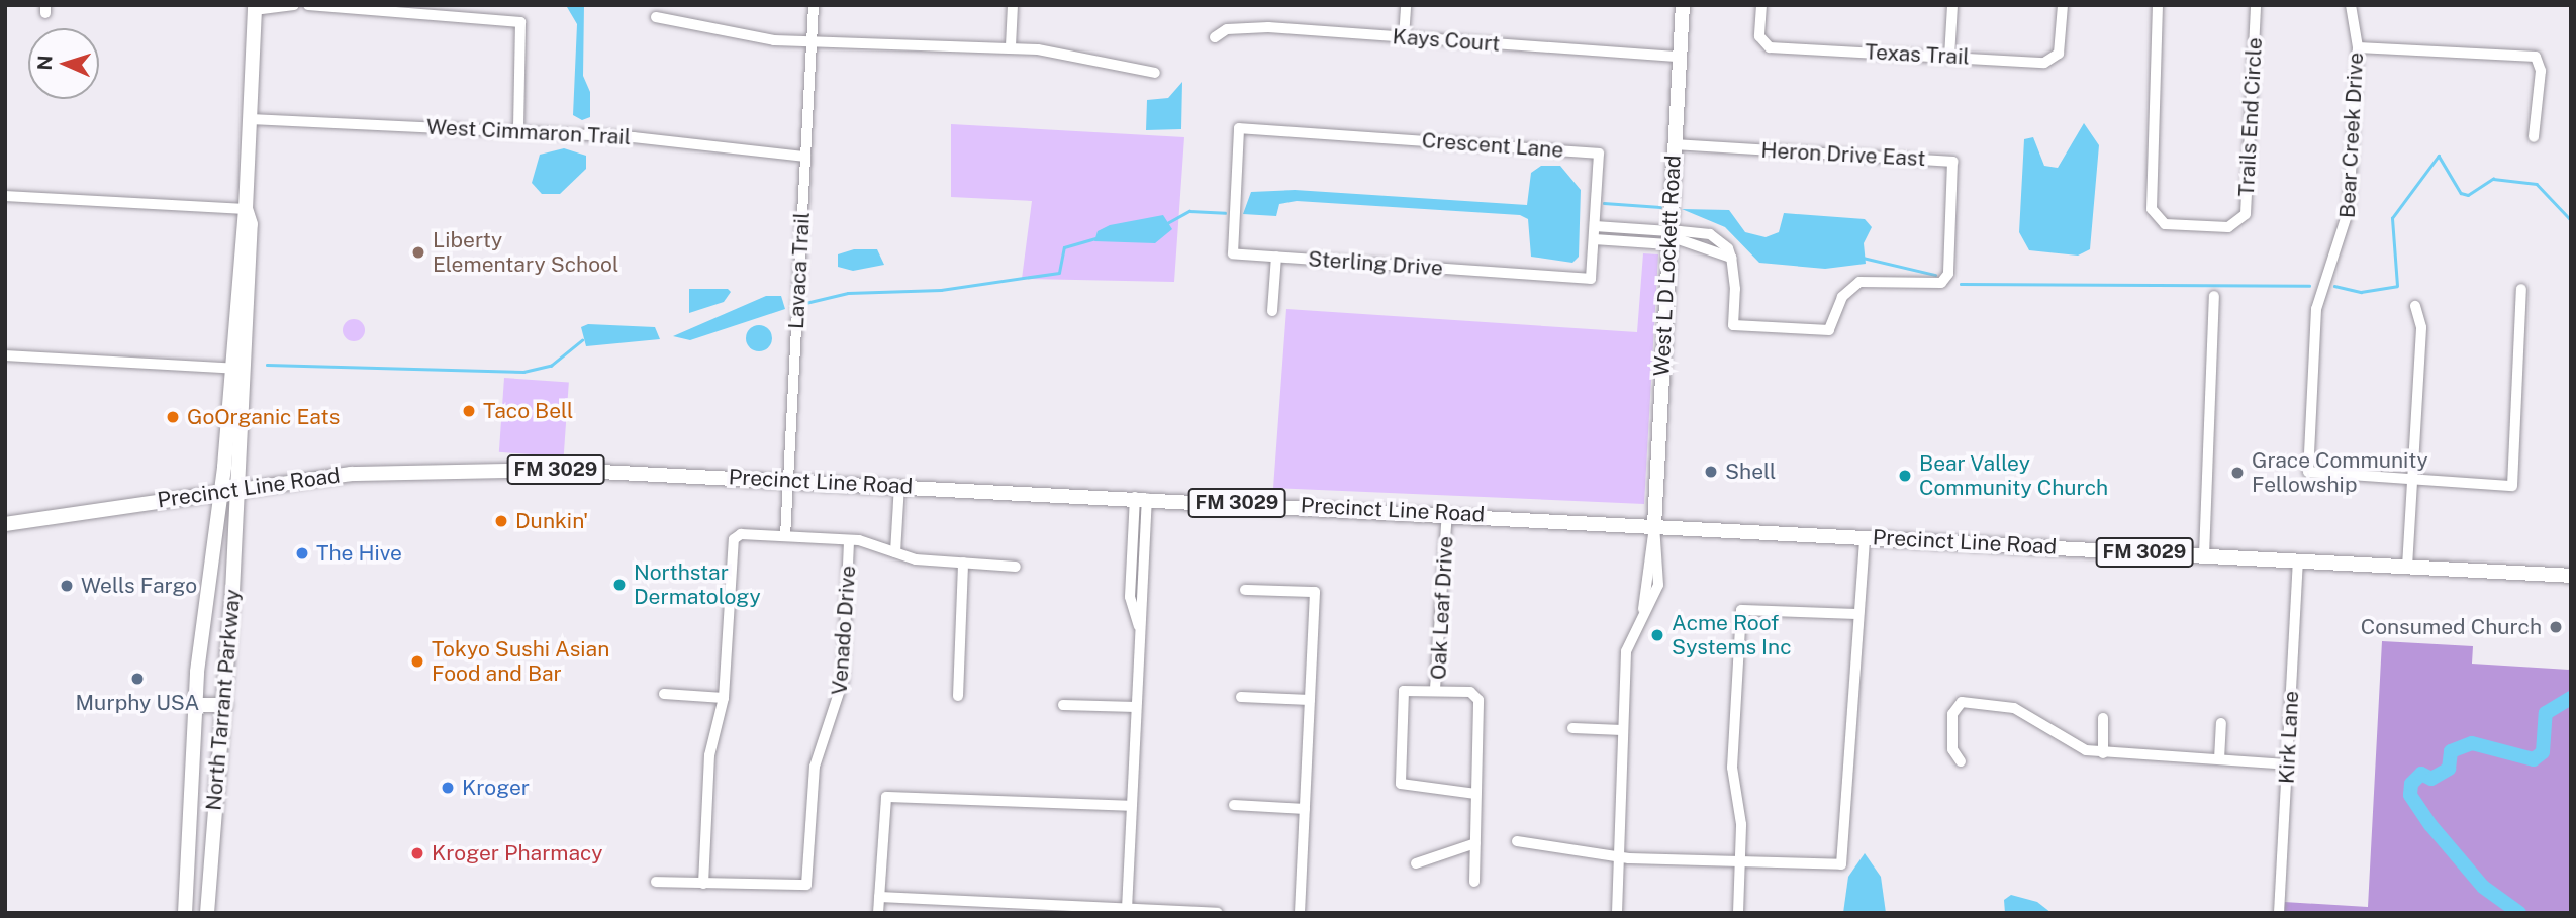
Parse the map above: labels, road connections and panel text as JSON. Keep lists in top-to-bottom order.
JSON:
{
  "streets": {
    "main road": [
      "West L D Lockett Road",
      "FM 3029",
      "Precinct Line Road",
      "North Tarrant Parkway"
    ],
    "street": [
      "Kays Court",
      "Texas Trail",
      "Trails End Circle",
      "West Cimmaron Trail",
      "Bear Creek Drive",
      "Crescent Lane",
      "Heron Drive East",
      "Sterling Drive",
      "Lavaca Trail",
      "Oak Leaf Drive",
      "Venado Drive",
      "Kirk Lane"
    ]
  },
  "crossings": [
    ["Kays Court", "West L D Lockett Road"],
    ["West Cimmaron Trail", "Lavaca Trail"],
    ["Crescent Lane", "Sterling Drive"],
    ["Heron Drive East", "West L D Lockett Road"],
    ["West L D Lockett Road", "Precinct Line Road"],
    ["Lavaca Trail", "Precinct Line Road"],
    ["Precinct Line Road", "Oak Leaf Drive"],
    ["Precinct Line Road", "North Tarrant Parkway"],
    ["Precinct Line Road", "Kirk Lane"]
  ],
  "places": [
    "Liberty Elementary School",
    "Taco Bell",
    "GoOrganic Eats",
    "Shell",
    "Grace Community Fellowship",
    "Bear Valley Community Church",
    "Dunkin'",
    "The Hive",
    "Northstar Dermatology",
    "Wells Fargo",
    "Consumed Church",
    "Acme Roof Systems Inc",
    "Tokyo Sushi Asian Food and Bar",
    "Murphy USA",
    "Kroger",
    "Kroger Pharmacy"
  ],
  "north": "left"
}
